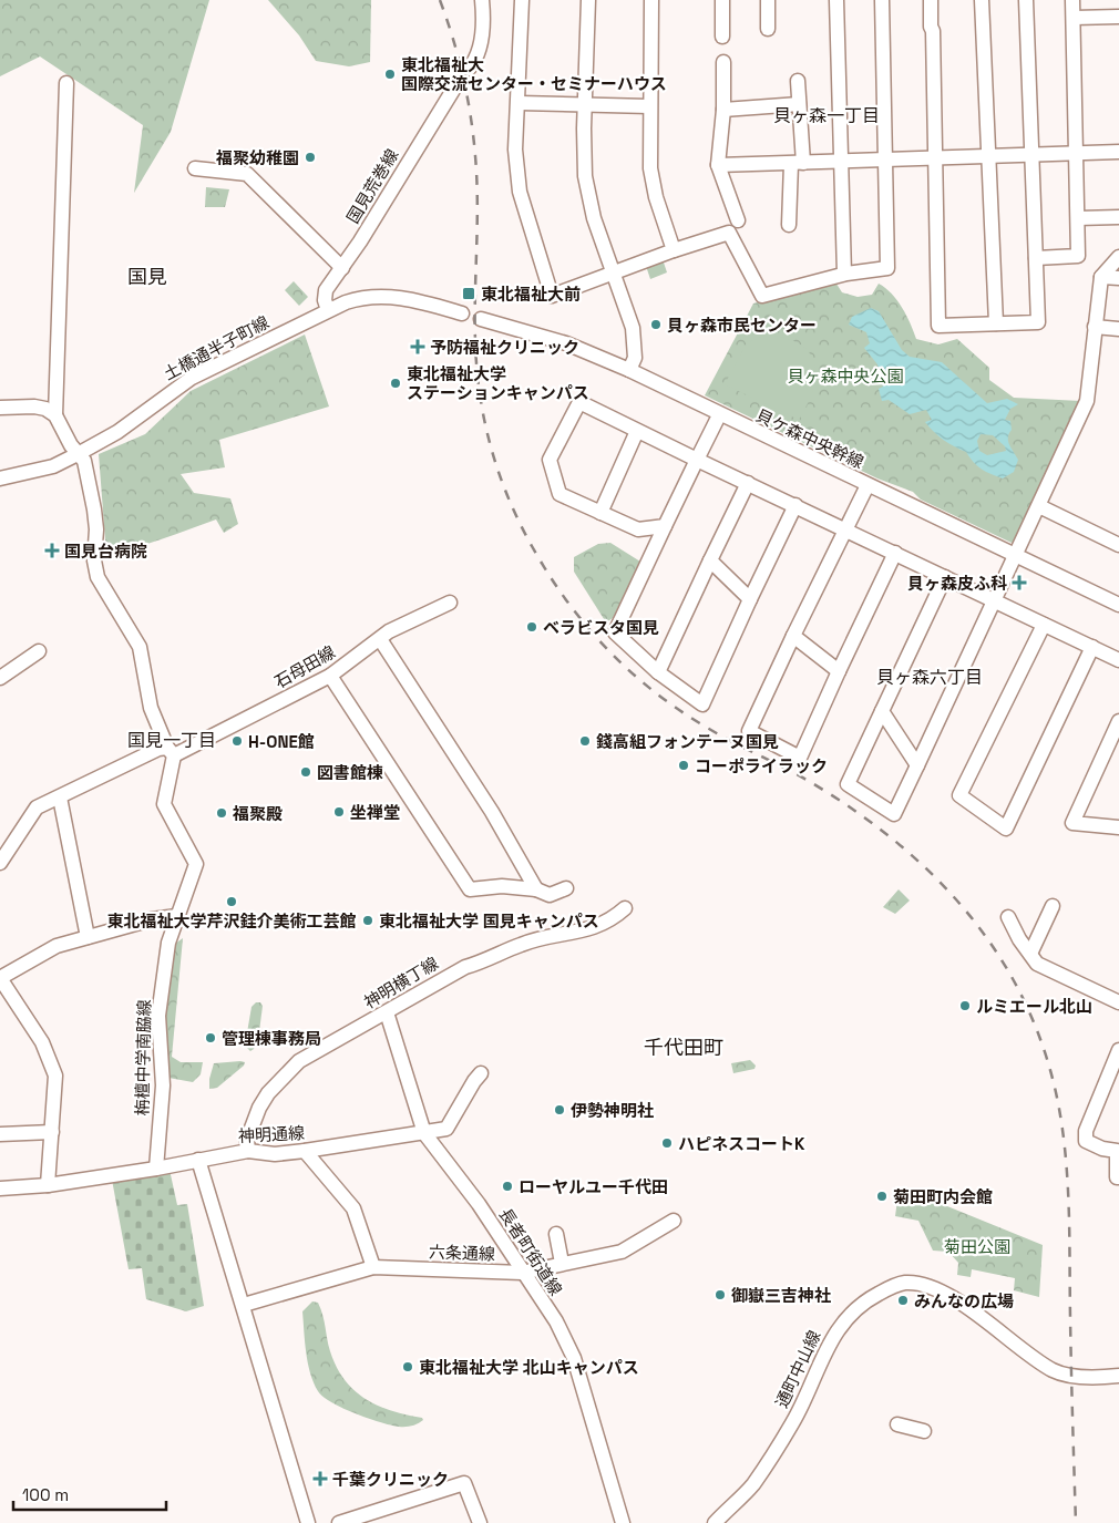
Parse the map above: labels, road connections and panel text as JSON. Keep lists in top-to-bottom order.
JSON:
{
  "streets": {
    "street": [
      "国見荒巻線",
      "土橋通半子町線",
      "貝ケ森中央幹線",
      "石母田線",
      "神明横丁線",
      "栴檀中学南脇線",
      "神明通線",
      "長者町街道線",
      "六条通線",
      "通町中山線"
    ]
  },
  "crossings": [
    ["国見荒巻線", "土橋通半子町線"],
    ["石母田線", "栴檀中学南脇線"],
    ["神明横丁線", "神明通線"],
    ["神明横丁線", "長者町街道線"],
    ["栴檀中学南脇線", "神明通線"],
    ["神明通線", "長者町街道線"],
    ["長者町街道線", "六条通線"]
  ],
  "districts": [
    "貝ヶ森一丁目",
    "国見",
    "貝ヶ森六丁目",
    "国見一丁目",
    "千代田町"
  ],
  "parks": ["貝ヶ森中央公園", "菊田公園"],
  "places": {
    "other": [
      "東北福祉大 国際交流センター・セミナーハウス",
      "福聚幼稚園",
      "貝ヶ森市民センター",
      "東北福祉大学 ステーションキャンパス",
      "ベラビスタ国見",
      "H-ONE館",
      "錢高組フォンテーヌ国見",
      "コーポライラック",
      "図書館棟",
      "坐禅堂",
      "福聚殿",
      "東北福祉大学芹沢銈介美術工芸館",
      "東北福祉大学 国見キャンパス",
      "ルミエール北山",
      "管理棟事務局",
      "伊勢神明社",
      "ハピネスコートK",
      "ローヤルユー千代田",
      "菊田町内会館",
      "御嶽三吉神社",
      "みんなの広場",
      "東北福祉大学 北山キャンパス"
    ],
    "transit": ["東北福祉大前"],
    "health": [
      "予防福祉クリニック",
      "国見台病院",
      "貝ヶ森皮ふ科",
      "千葉クリニック"
    ]
  },
  "scale_bar": "100 m"
}
